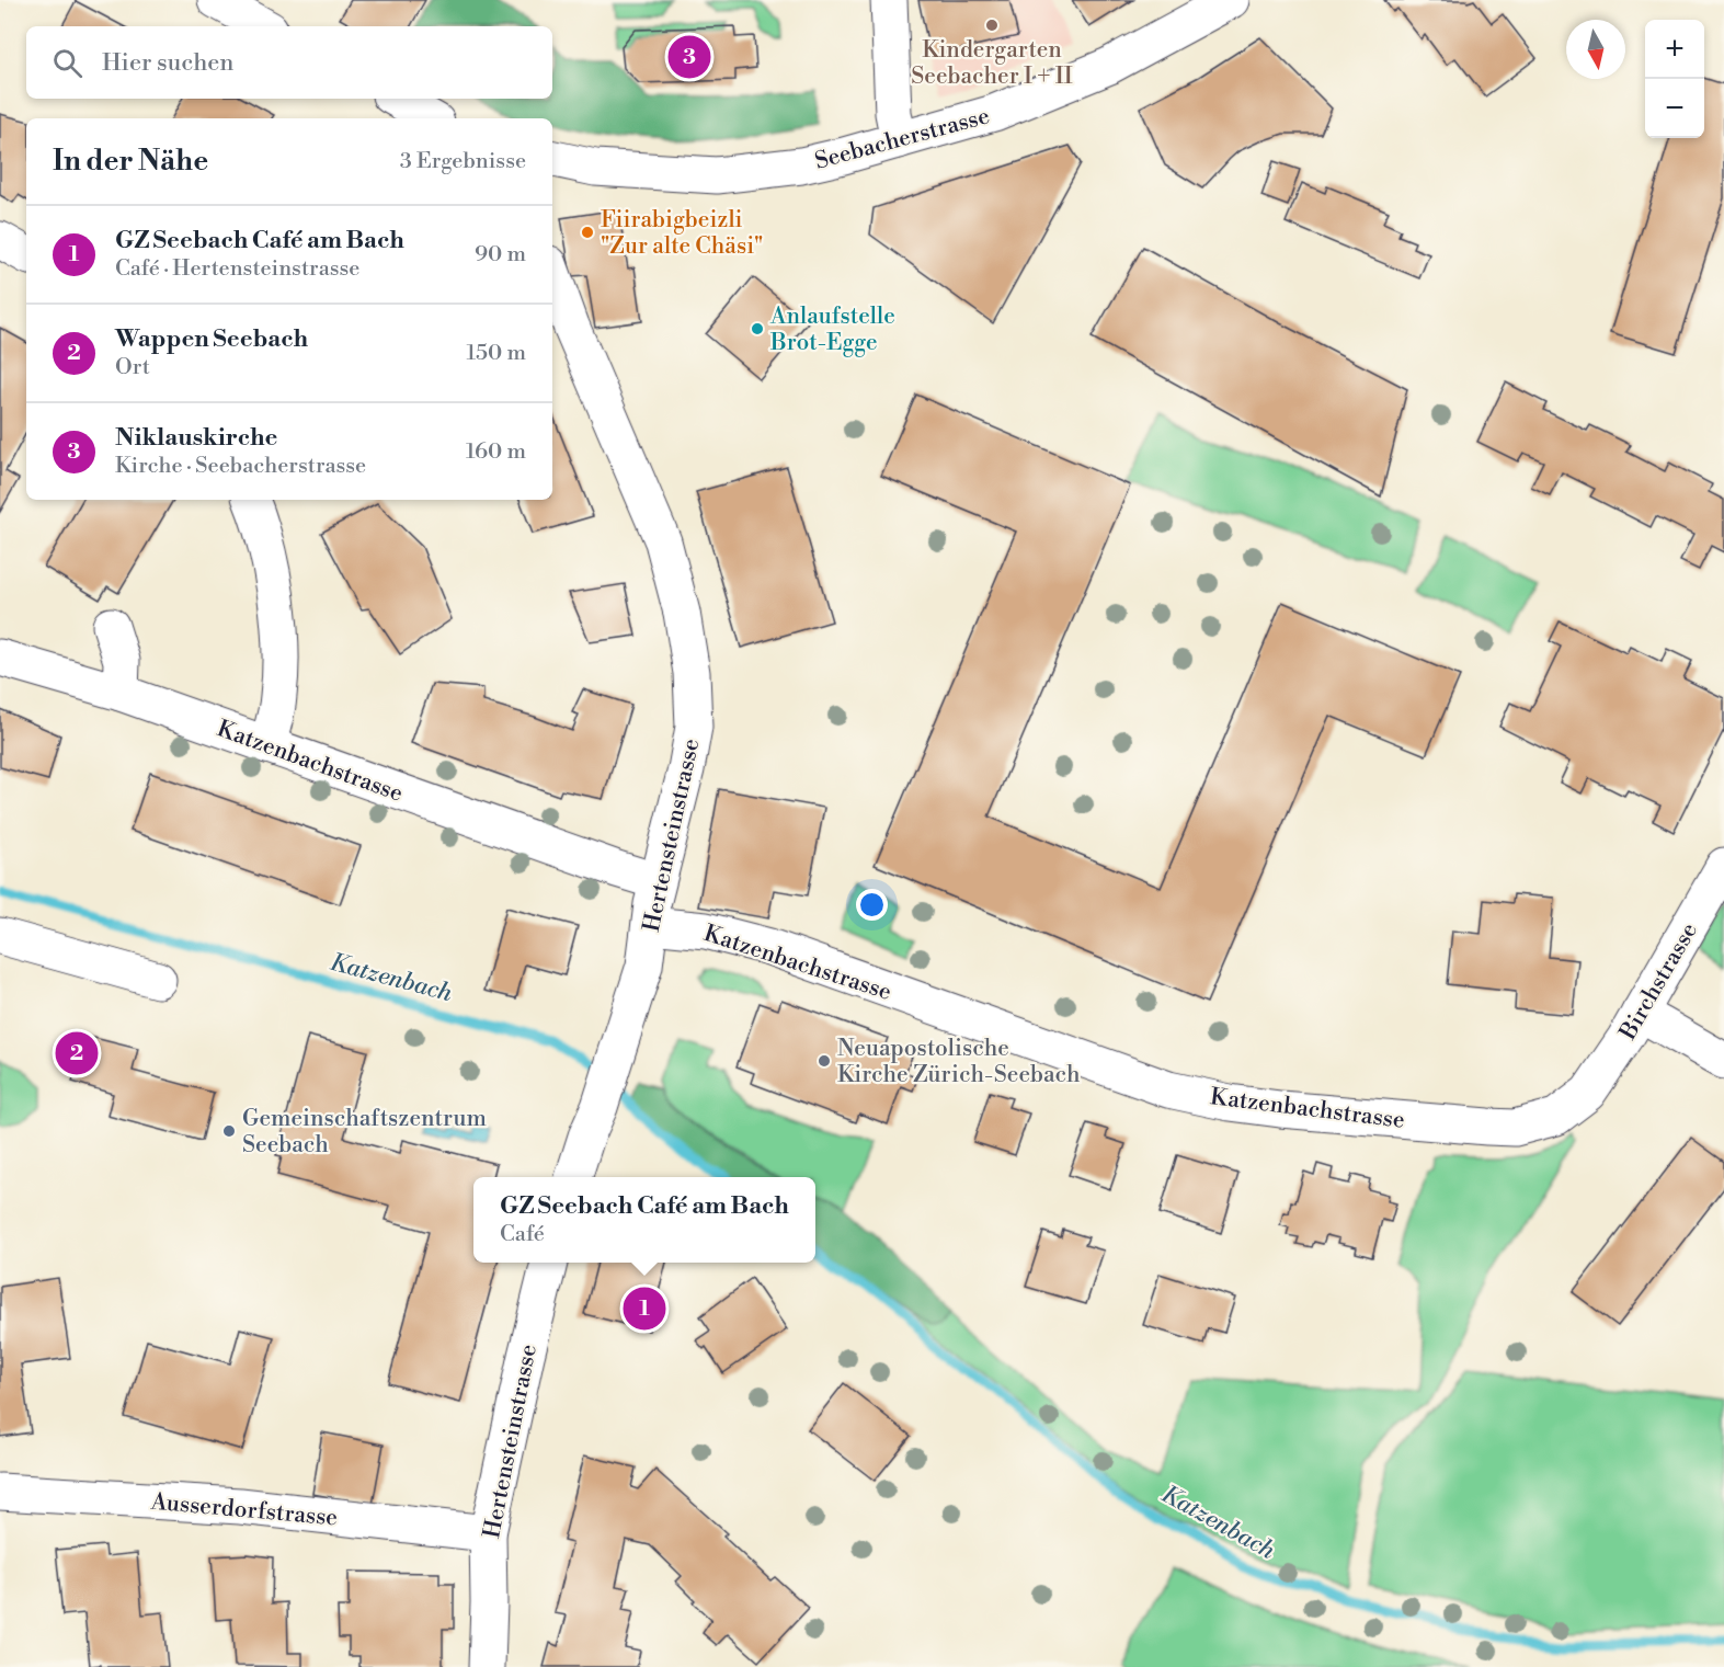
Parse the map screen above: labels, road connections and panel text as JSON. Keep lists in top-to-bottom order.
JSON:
{
  "streets": {
    "street": [
      "Seebacherstrasse",
      "Katzenbachstrasse",
      "Hertensteinstrasse",
      "Birchstrasse",
      "Ausserdorfstrasse"
    ]
  },
  "crossings": [
    ["Katzenbachstrasse", "Hertensteinstrasse"],
    ["Katzenbachstrasse", "Birchstrasse"],
    ["Hertensteinstrasse", "Ausserdorfstrasse"]
  ],
  "water": ["Katzenbach"],
  "places": [
    "Kindergarten Seebacher I + II",
    "Fiirabigbeizli \"Zur alte Chäsi\"",
    "Anlaufstelle Brot-Egge",
    "Neuapostolische Kirche Zürich-Seebach",
    "Gemeinschaftszentrum Seebach"
  ],
  "north": "bottom",
  "page": {
    "map_buttons": ["+", "−"],
    "search": "Hier suchen",
    "pins": ["3", "2", "1"],
    "heading": ["In der Nähe", "3 Ergebnisse"],
    "list": [
      {
        "mark": "1",
        "name": "GZ Seebach Café am Bach",
        "note": "Café · Hertensteinstrasse",
        "value": "90 m"
      },
      {
        "mark": "2",
        "name": "Wappen Seebach",
        "note": "Ort",
        "value": "150 m"
      },
      {
        "mark": "3",
        "name": "Niklauskirche",
        "note": "Kirche · Seebacherstrasse",
        "value": "160 m"
      }
    ],
    "popup": ["GZ Seebach Café am Bach", "Café"]
  }
}
